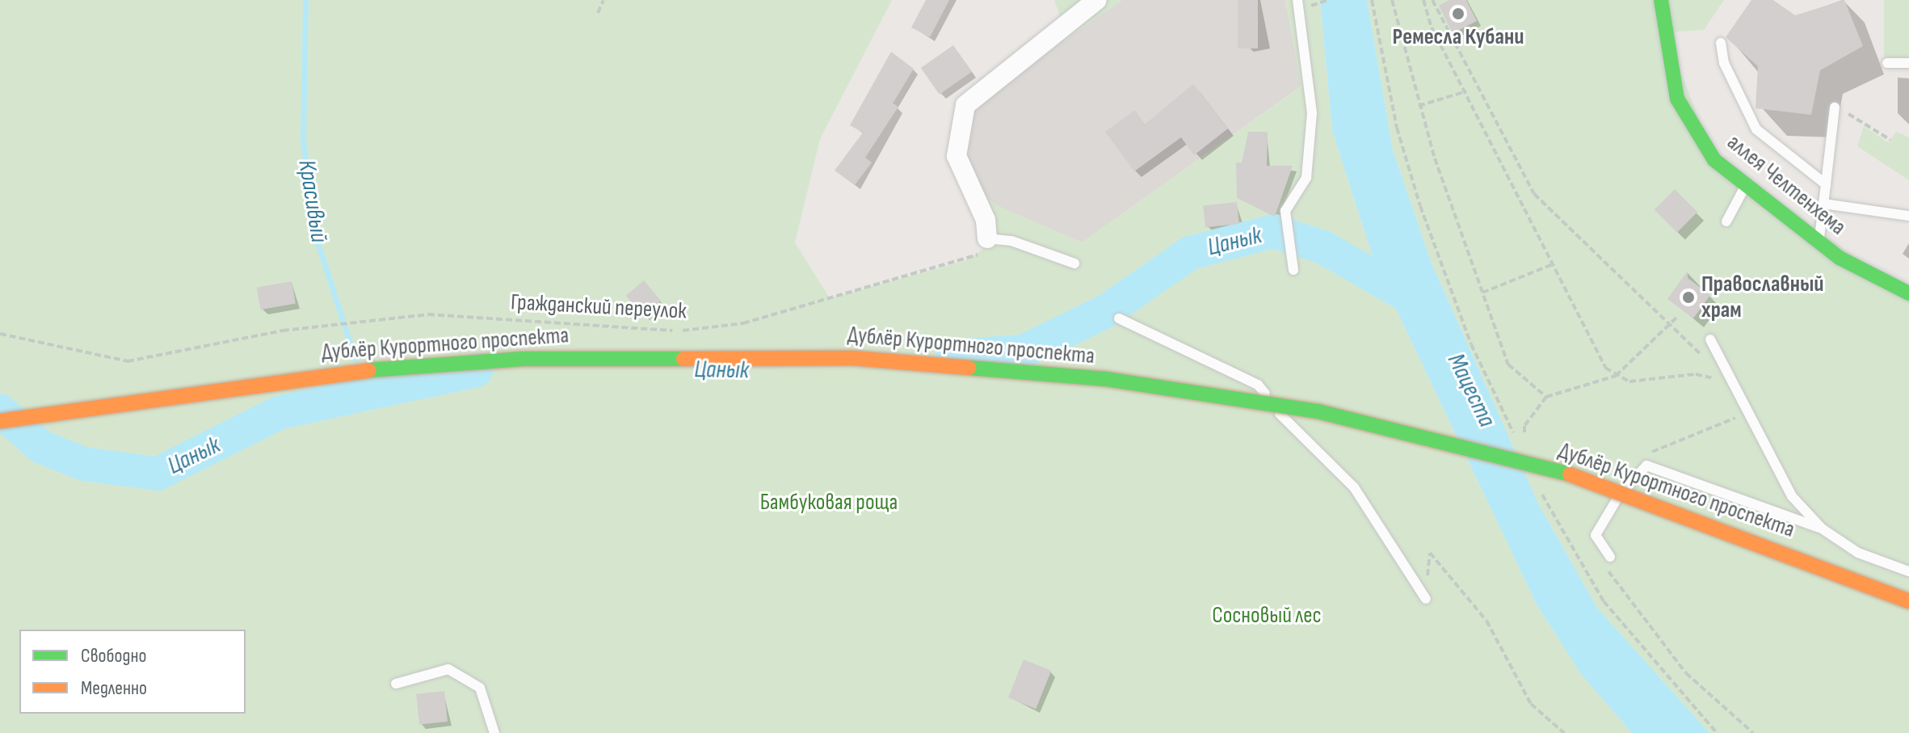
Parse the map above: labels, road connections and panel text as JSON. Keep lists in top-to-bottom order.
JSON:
{
  "streets": {
    "main road": ["аллея Челтенхема", "Дублёр Курортного проспекта"],
    "path": ["Гражданский переулок"]
  },
  "water": ["Красивый", "Цанык", "Мацеста"],
  "parks": ["Бамбуковая роща", "Сосновый лес"],
  "places": ["Ремесла Кубани", "Православный храм"],
  "legend": ["Свободно", "Медленно"]
}
